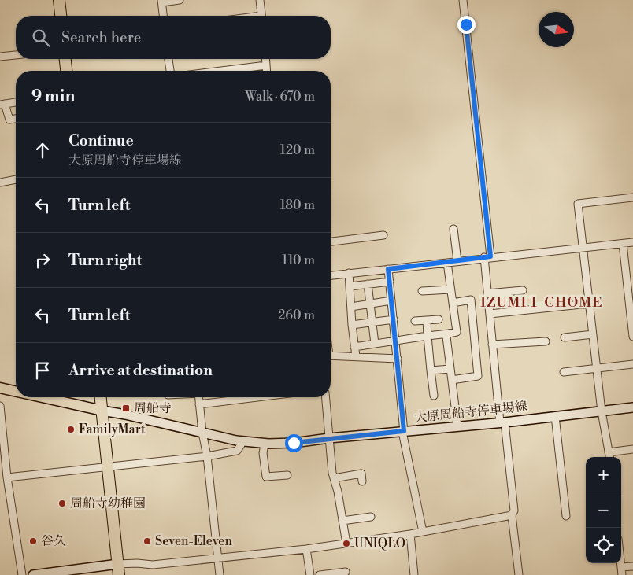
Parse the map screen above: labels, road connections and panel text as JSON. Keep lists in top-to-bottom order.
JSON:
{
  "streets": {
    "main road": ["大原周船寺停車場線"]
  },
  "districts": ["IZUMI 1-CHOME"],
  "places": {
    "transit": ["周船寺"],
    "other": [
      "FamilyMart",
      "周船寺幼稚園",
      "谷久",
      "Seven-Eleven",
      "UNIQLO"
    ]
  },
  "north": "right",
  "page": {
    "search": "Search here",
    "heading": ["9 min", "Walk · 670 m"],
    "list": [
      ["Continue", "大原周船寺停車場線", "120 m"],
      ["Turn left", "180 m"],
      ["Turn right", "110 m"],
      ["Turn left", "260 m"],
      "Arrive at destination"
    ],
    "map_buttons": ["+", "−"]
  }
}
